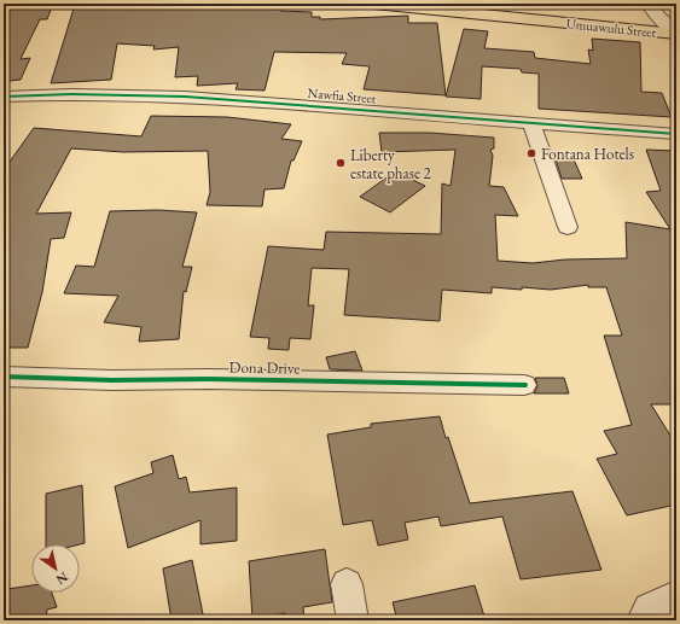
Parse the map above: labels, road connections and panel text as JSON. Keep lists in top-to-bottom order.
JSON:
{
  "streets": {
    "main road": ["Umuawulu Street"],
    "street": ["Nawfia Street", "Dona Drive"]
  },
  "places": ["Fontana Hotels", "Liberty estate phase 2"],
  "north": "bottom right"
}
